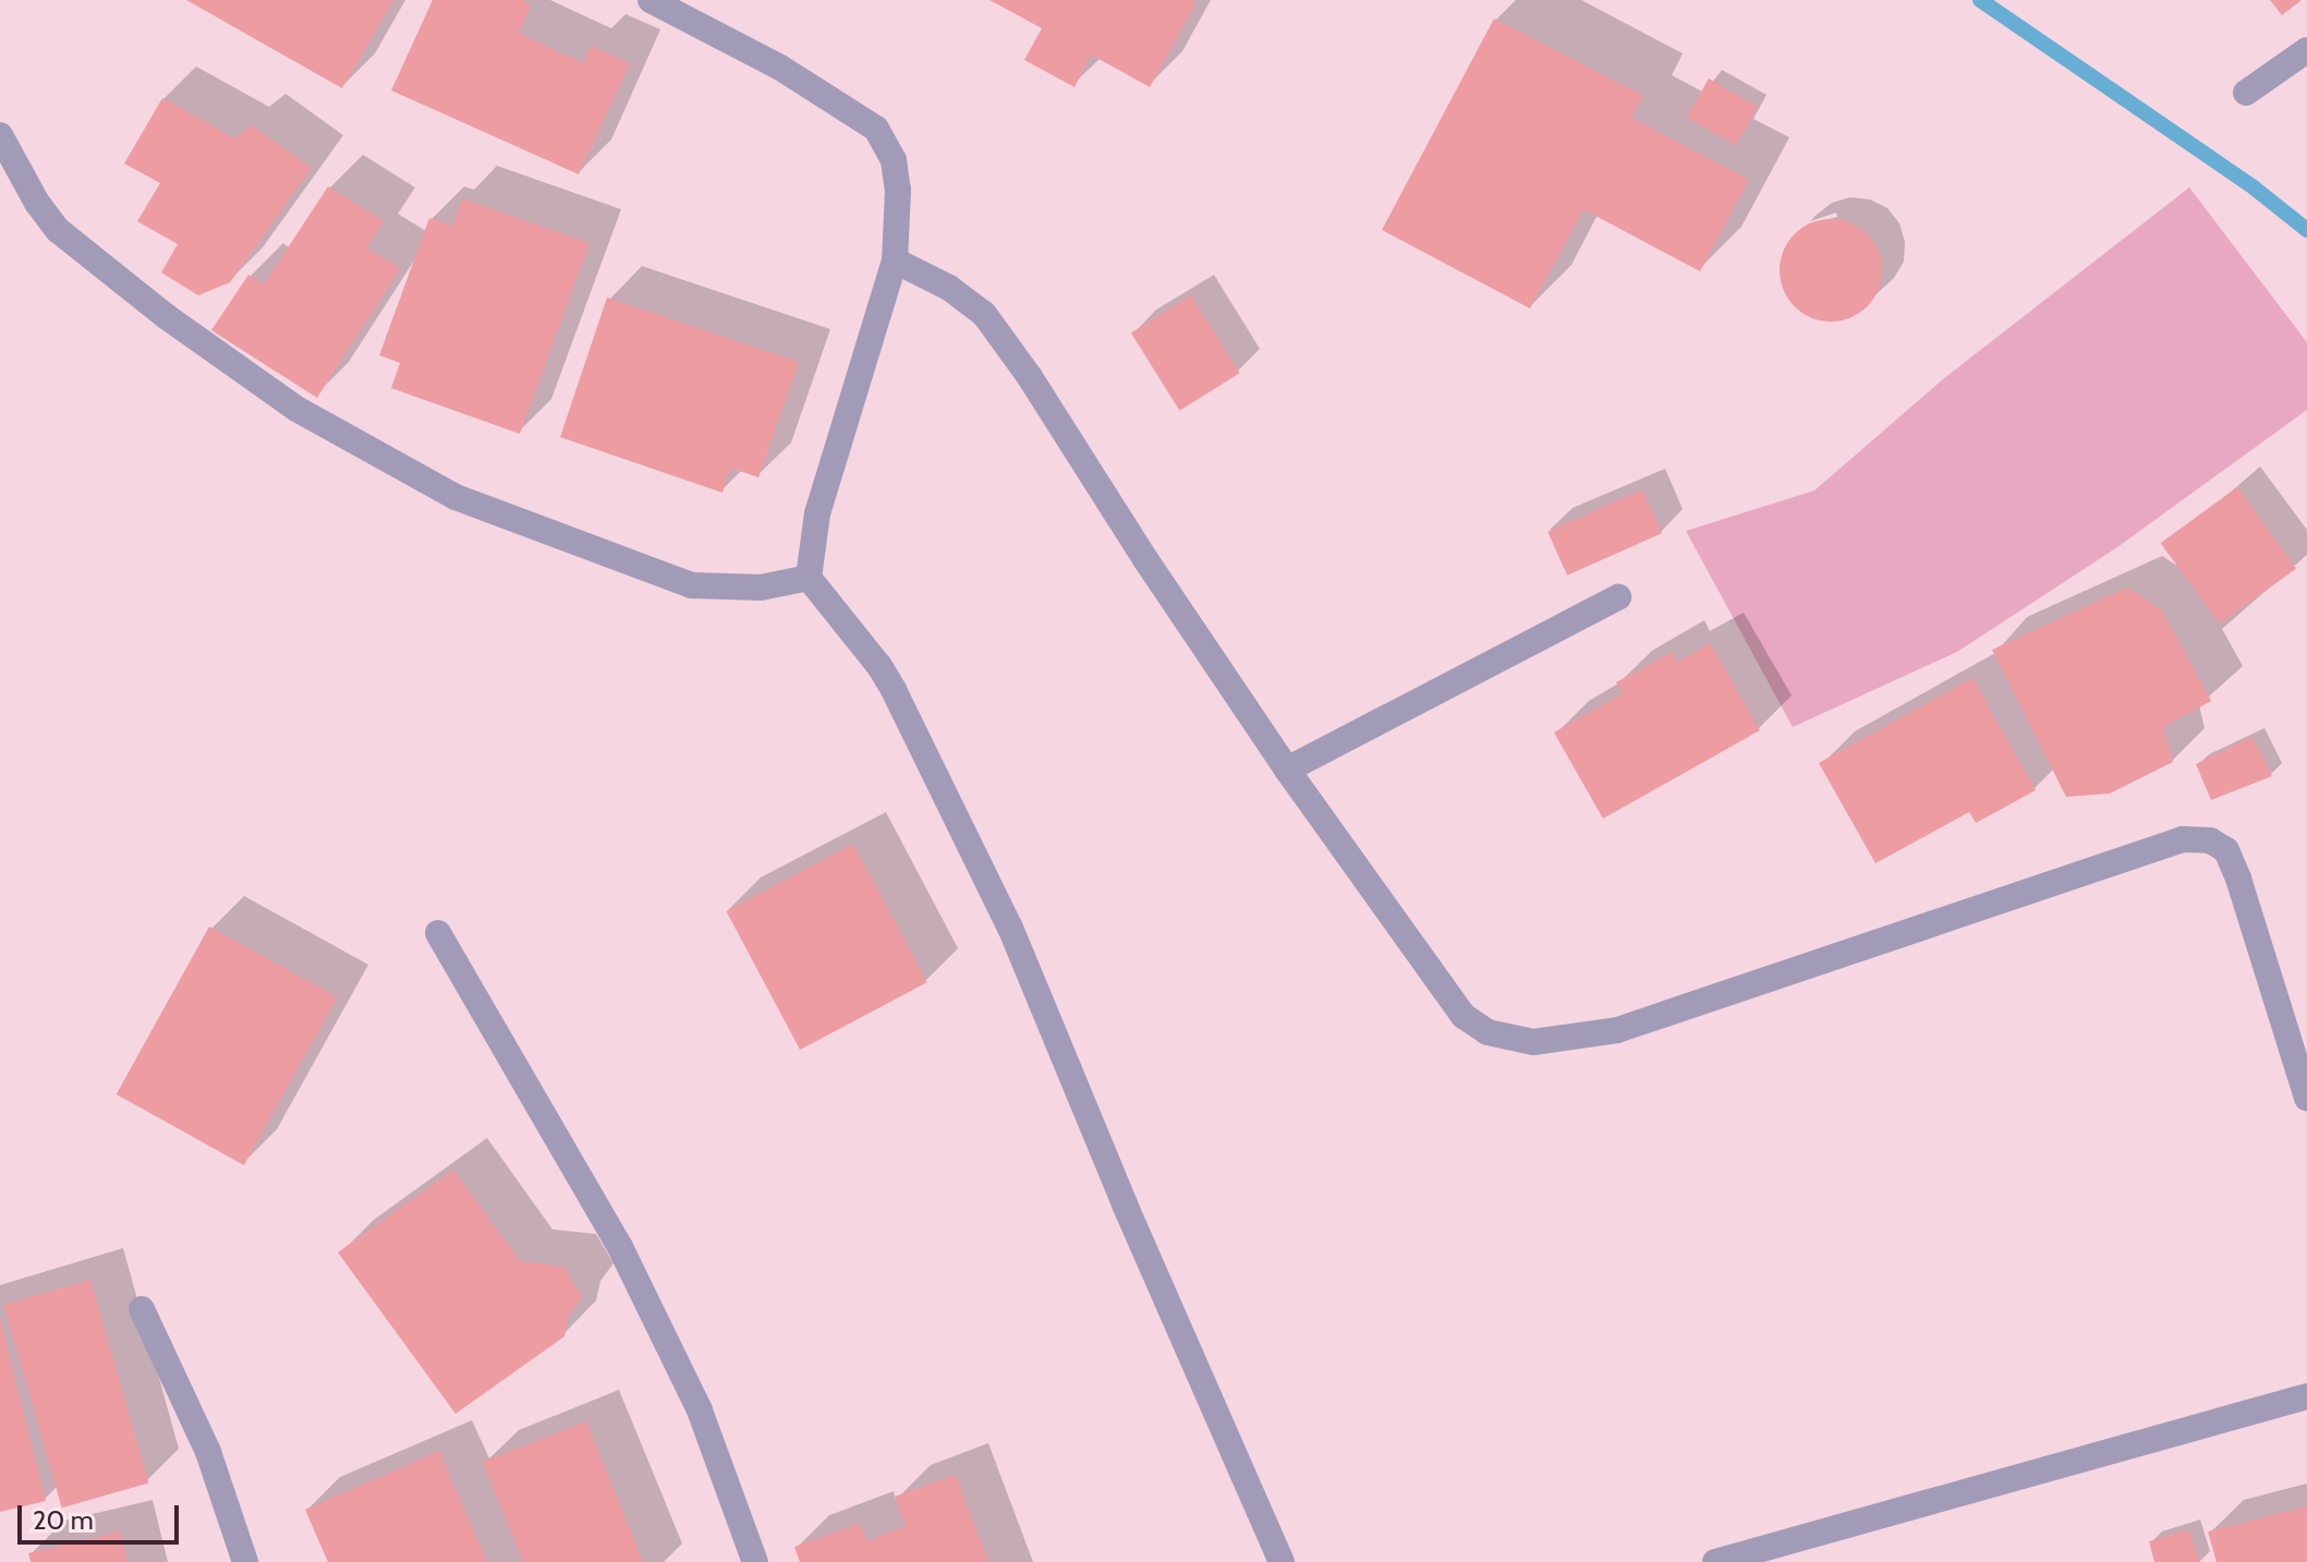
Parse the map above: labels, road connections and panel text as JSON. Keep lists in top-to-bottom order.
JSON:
{
  "scale_bar": "20 m"
}
